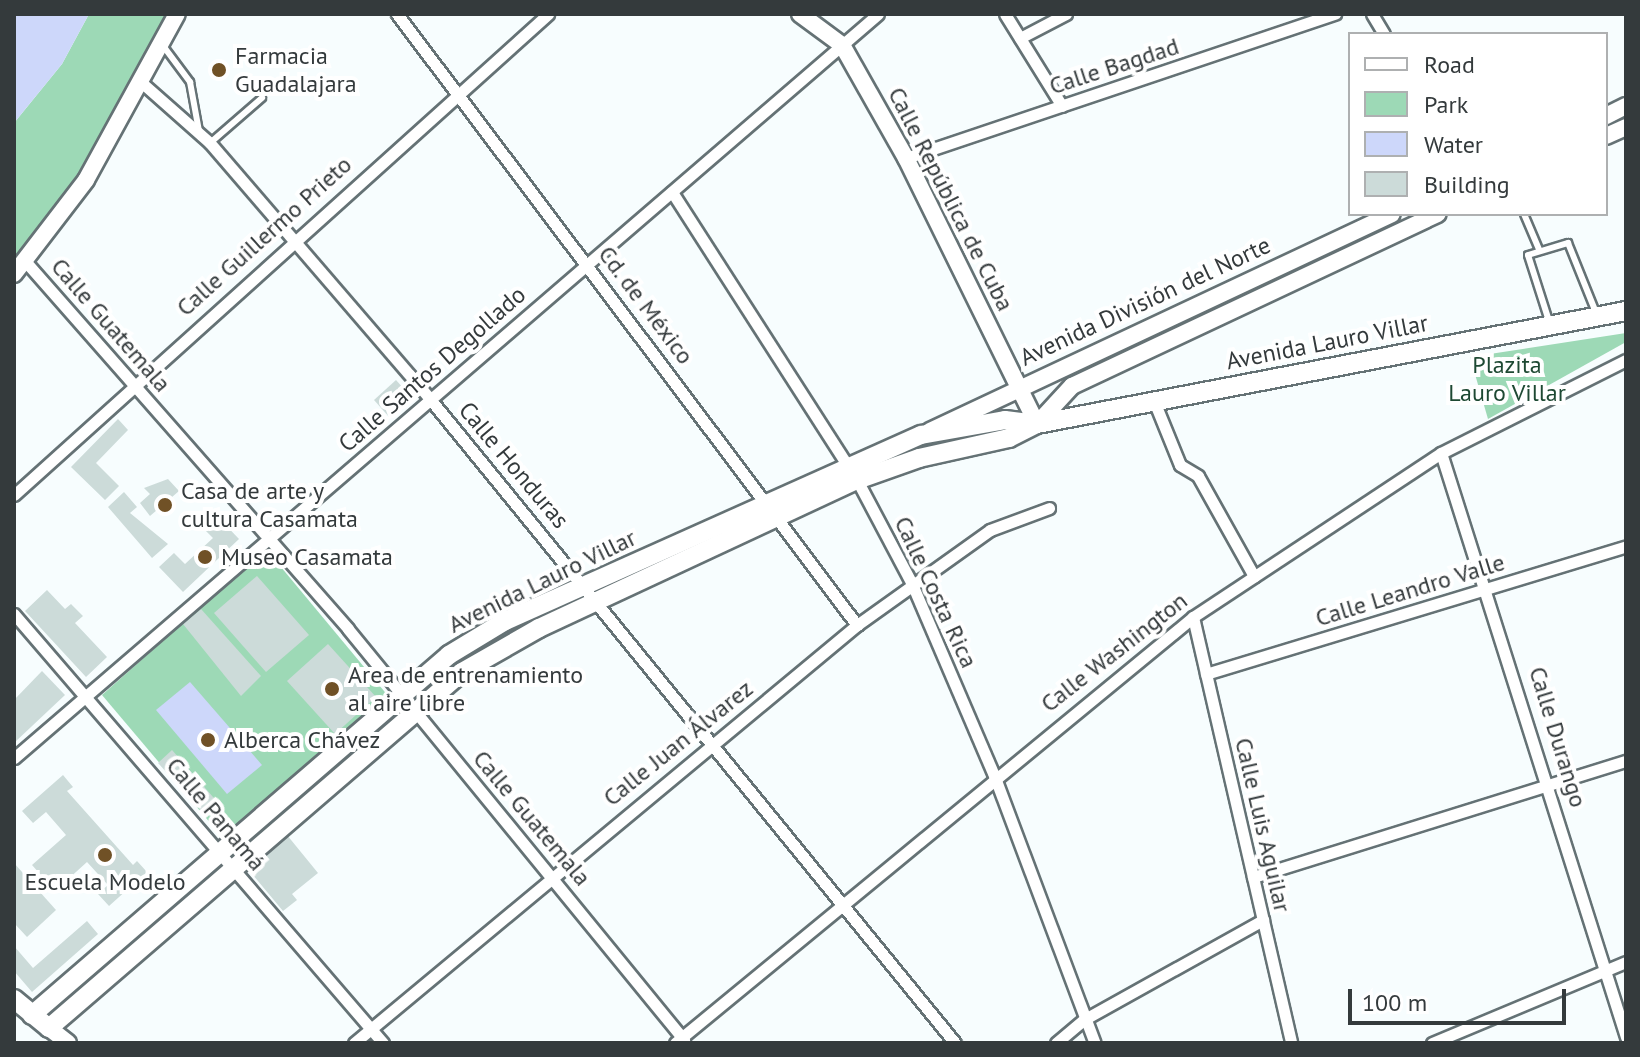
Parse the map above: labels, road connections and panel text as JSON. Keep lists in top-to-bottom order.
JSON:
{
  "streets": {
    "main road": ["Calle República de Cuba", "Avenida División del Norte", "Avenida Lauro Villar"],
    "street": [
      "Calle Bagdad",
      "Calle Guillermo Prieto",
      "Cd. de México",
      "Calle Guatemala",
      "Calle Santos Degollado",
      "Calle Honduras",
      "Calle Leandro Valle",
      "Calle Costa Rica",
      "Calle Washington",
      "Calle Durango",
      "Calle Juan Álvarez",
      "Calle Panamá",
      "Calle Luis Aguilar"
    ]
  },
  "crossings": [
    ["Calle Bagdad", "Calle República de Cuba"],
    ["Calle República de Cuba", "Avenida División del Norte"],
    ["Calle República de Cuba", "Avenida Lauro Villar"],
    ["Calle República de Cuba", "Calle Santos Degollado"],
    ["Calle Guillermo Prieto", "Cd. de México"],
    ["Calle Guillermo Prieto", "Calle Guatemala"],
    ["Calle Guillermo Prieto", "Calle Honduras"],
    ["Avenida División del Norte", "Avenida Lauro Villar"],
    ["Cd. de México", "Avenida Lauro Villar"],
    ["Cd. de México", "Calle Santos Degollado"],
    ["Cd. de México", "Calle Juan Álvarez"],
    ["Calle Guatemala", "Avenida Lauro Villar"],
    ["Calle Guatemala", "Calle Santos Degollado"],
    ["Calle Guatemala", "Calle Washington"],
    ["Calle Guatemala", "Calle Juan Álvarez"],
    ["Avenida Lauro Villar", "Calle Honduras"],
    ["Avenida Lauro Villar", "Calle Costa Rica"],
    ["Avenida Lauro Villar", "Calle Panamá"],
    ["Calle Santos Degollado", "Calle Honduras"],
    ["Calle Santos Degollado", "Calle Costa Rica"],
    ["Calle Santos Degollado", "Calle Panamá"],
    ["Calle Honduras", "Calle Washington"],
    ["Calle Honduras", "Calle Juan Álvarez"],
    ["Calle Leandro Valle", "Calle Durango"],
    ["Calle Leandro Valle", "Calle Luis Aguilar"],
    ["Calle Costa Rica", "Calle Washington"],
    ["Calle Costa Rica", "Calle Juan Álvarez"],
    ["Calle Washington", "Calle Durango"],
    ["Calle Washington", "Calle Luis Aguilar"],
    ["Calle Juan Álvarez", "Calle Panamá"]
  ],
  "parks": ["Plazita Lauro Villar"],
  "places": [
    "Farmacia Guadalajara",
    "Casa de arte y cultura Casamata",
    "Museo Casamata",
    "Area de entrenamiento al aire libre",
    "Alberca Chávez",
    "Escuela Modelo"
  ],
  "legend": [
    "Road",
    "Park",
    "Water",
    "Building"
  ],
  "scale_bar": "100 m"
}
